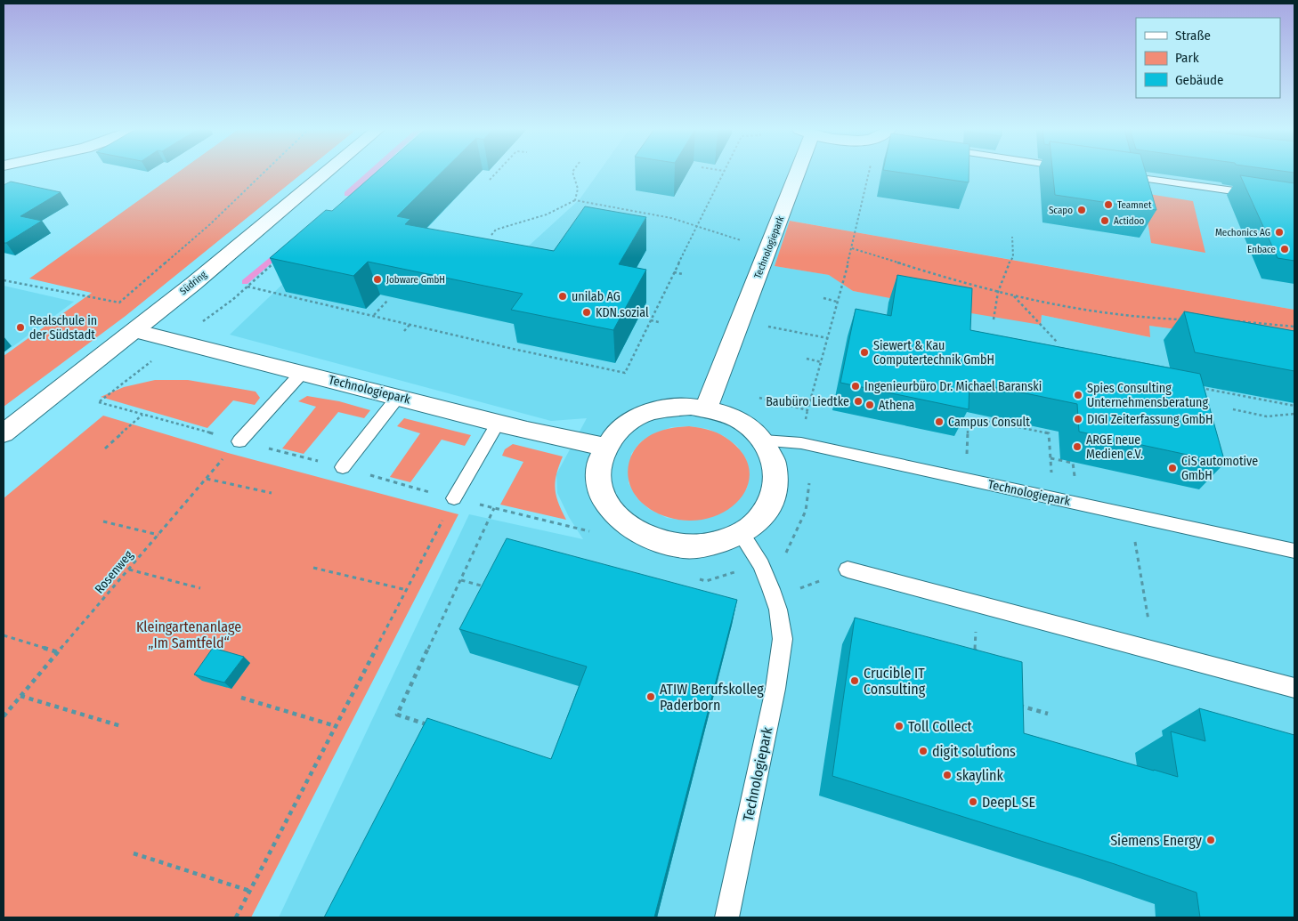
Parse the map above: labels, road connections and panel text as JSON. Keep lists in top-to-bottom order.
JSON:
{
  "streets": {
    "street": ["Technologiepark", "Südring"],
    "path": ["Rosenweg"]
  },
  "crossings": [
    ["Technologiepark", "Südring"]
  ],
  "parks": ["Kleingartenanlage „Im Samtfeld“"],
  "places": [
    "Teamnet",
    "Scapo",
    "Actidoo",
    "Mechonics AG",
    "Enbace",
    "Jobware GmbH",
    "unilab AG",
    "KDN.sozial",
    "Realschule in der Südstadt",
    "Siewert & Kau Computertechnik GmbH",
    "Ingenieurbüro Dr. Michael Baranski",
    "Spies Consulting Unternehmensberatung",
    "Baubüro Liedtke",
    "Athena",
    "DIGI Zeiterfassung GmbH",
    "Campus Consult",
    "ARGE neue Medien e.V.",
    "CiS automotive GmbH",
    "Crucible IT Consulting",
    "ATIW Berufskolleg Paderborn",
    "Toll Collect",
    "digit solutions",
    "skaylink",
    "DeepL SE",
    "Siemens Energy"
  ],
  "legend": ["Straße", "Park", "Gebäude"]
}
